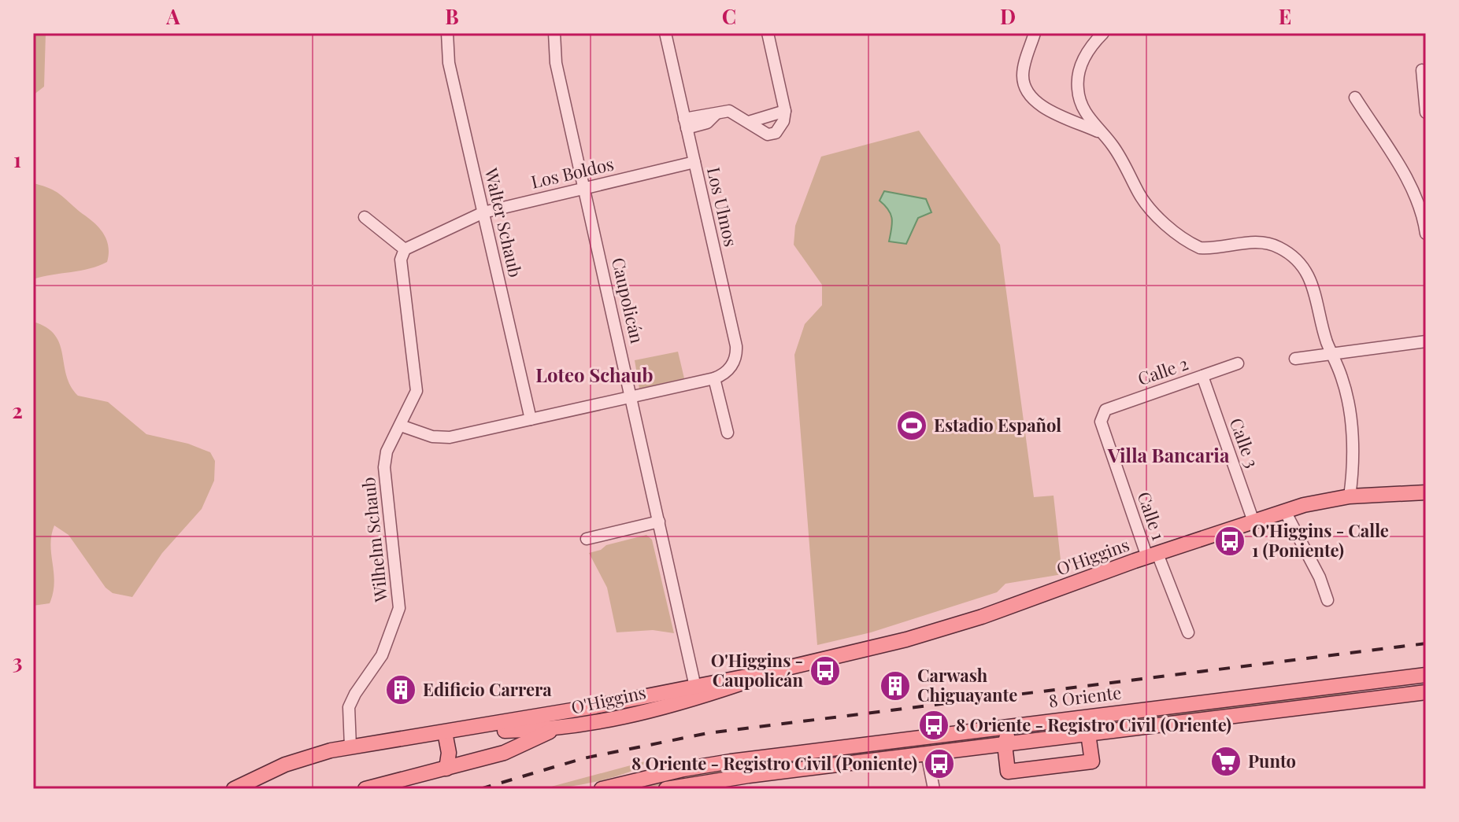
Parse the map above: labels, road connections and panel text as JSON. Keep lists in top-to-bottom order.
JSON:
{
  "streets": {
    "main road": ["O'Higgins", "8 Oriente"],
    "street": [
      "Los Boldos",
      "Los Ulmos",
      "Walter Schaub",
      "Caupolicán",
      "Calle 2",
      "Calle 3",
      "Calle 1",
      "Wilhelm Schaub"
    ]
  },
  "crossings": [
    ["Los Boldos", "Los Ulmos"],
    ["Los Boldos", "Walter Schaub"],
    ["Los Boldos", "Caupolicán"],
    ["Los Boldos", "Wilhelm Schaub"],
    ["Caupolicán", "O'Higgins"],
    ["Calle 2", "Calle 3"],
    ["Calle 2", "Calle 1"],
    ["Calle 3", "O'Higgins"],
    ["Calle 1", "O'Higgins"],
    ["Wilhelm Schaub", "O'Higgins"]
  ],
  "districts": ["Loteo Schaub", "Villa Bancaria"],
  "places": {
    "sports": ["Estadio Español"],
    "bus stop": [
      "O'Higgins - Calle 1 (Poniente)",
      "O'Higgins - Caupolicán",
      "8 Oriente - Registro Civil (Oriente)",
      "8 Oriente - Registro Civil (Poniente)"
    ],
    "building": ["Carwash Chiguayante", "Edificio Carrera"],
    "supermarket": ["Punto"]
  },
  "grid": {
    "columns": [
      "A",
      "B",
      "C",
      "D",
      "E"
    ],
    "rows": ["1", "2", "3"]
  }
}
